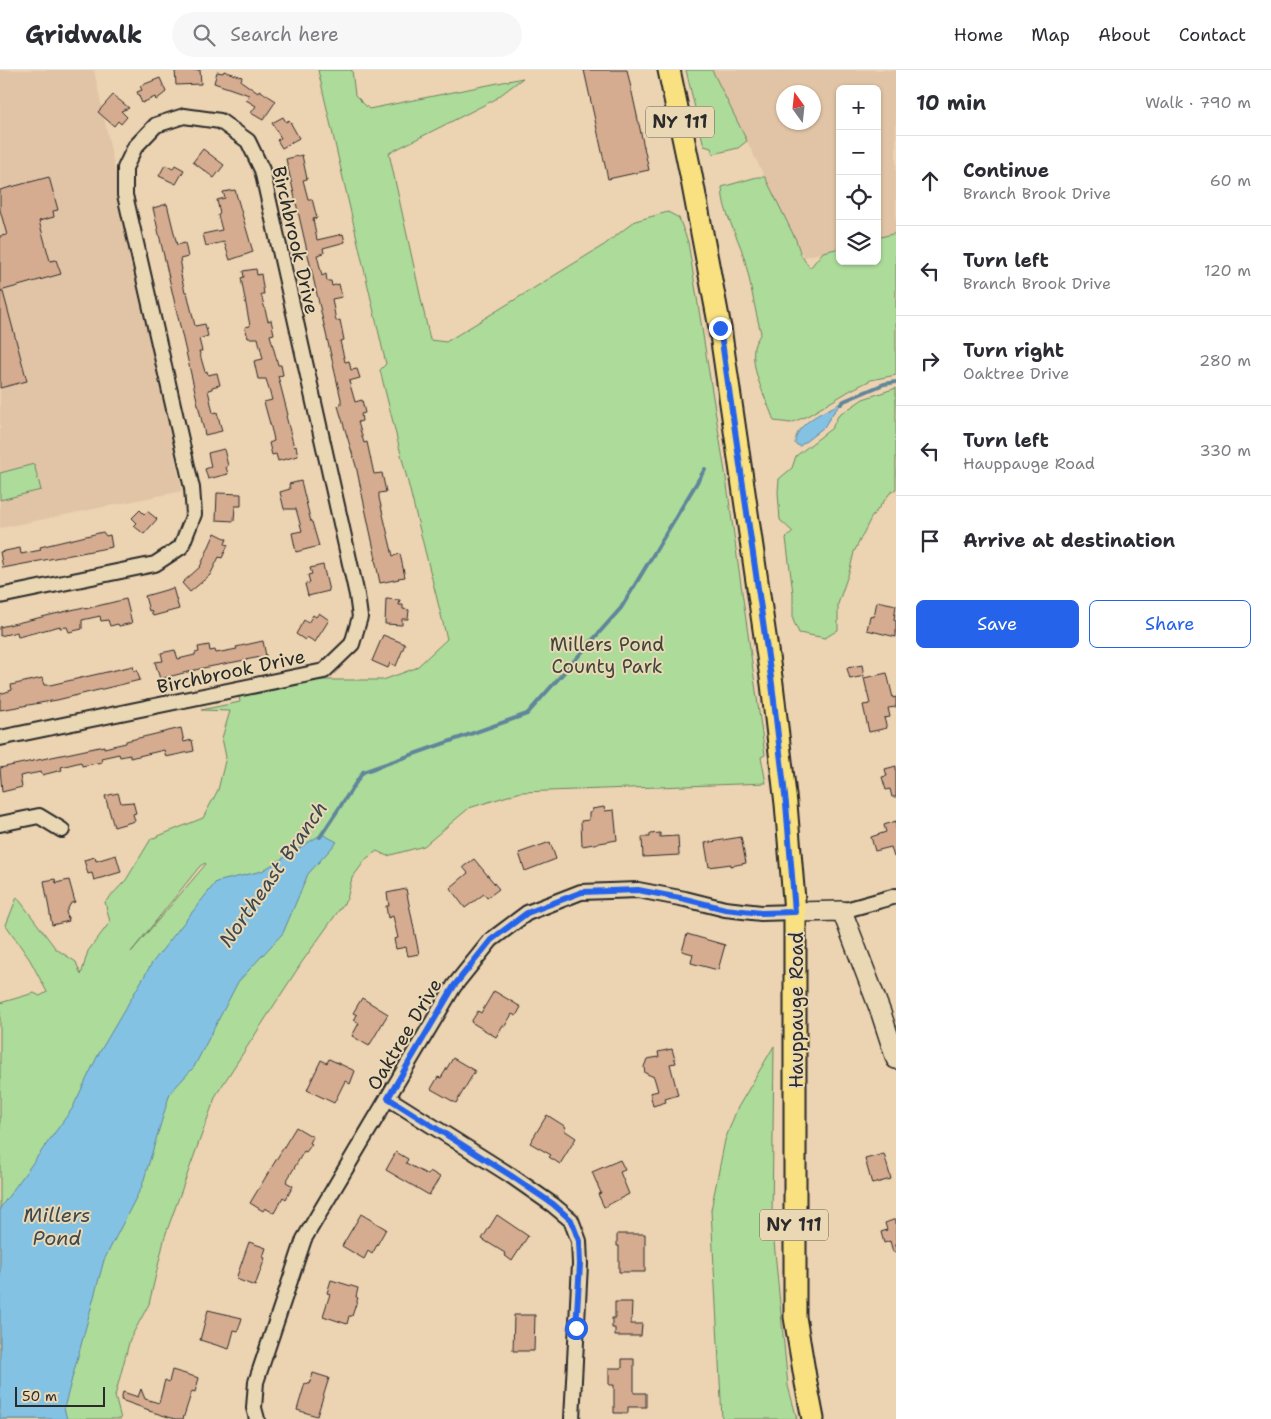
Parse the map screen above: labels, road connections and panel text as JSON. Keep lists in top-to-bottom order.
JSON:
{
  "streets": {
    "main road": ["NY 111", "Hauppauge Road"],
    "street": ["Birchbrook Drive", "Oaktree Drive"]
  },
  "crossings": [
    ["Hauppauge Road", "Oaktree Drive"]
  ],
  "water": ["Northeast Branch", "Millers Pond"],
  "parks": ["Millers Pond County Park"],
  "scale_bar": "50 m",
  "north": "top",
  "page": {
    "header": "Gridwalk",
    "search": "Search here",
    "nav": [
      "Home",
      "Map",
      "About",
      "Contact"
    ],
    "heading": ["10 min", "Walk · 790 m"],
    "map_buttons": ["+", "−"],
    "list": [
      ["Continue", "Branch Brook Drive", "60 m"],
      ["Turn left", "Branch Brook Drive", "120 m"],
      ["Turn right", "Oaktree Drive", "280 m"],
      ["Turn left", "Hauppauge Road", "330 m"],
      "Arrive at destination"
    ],
    "buttons": ["Save", "Share"],
    "scale": "50 m"
  }
}
